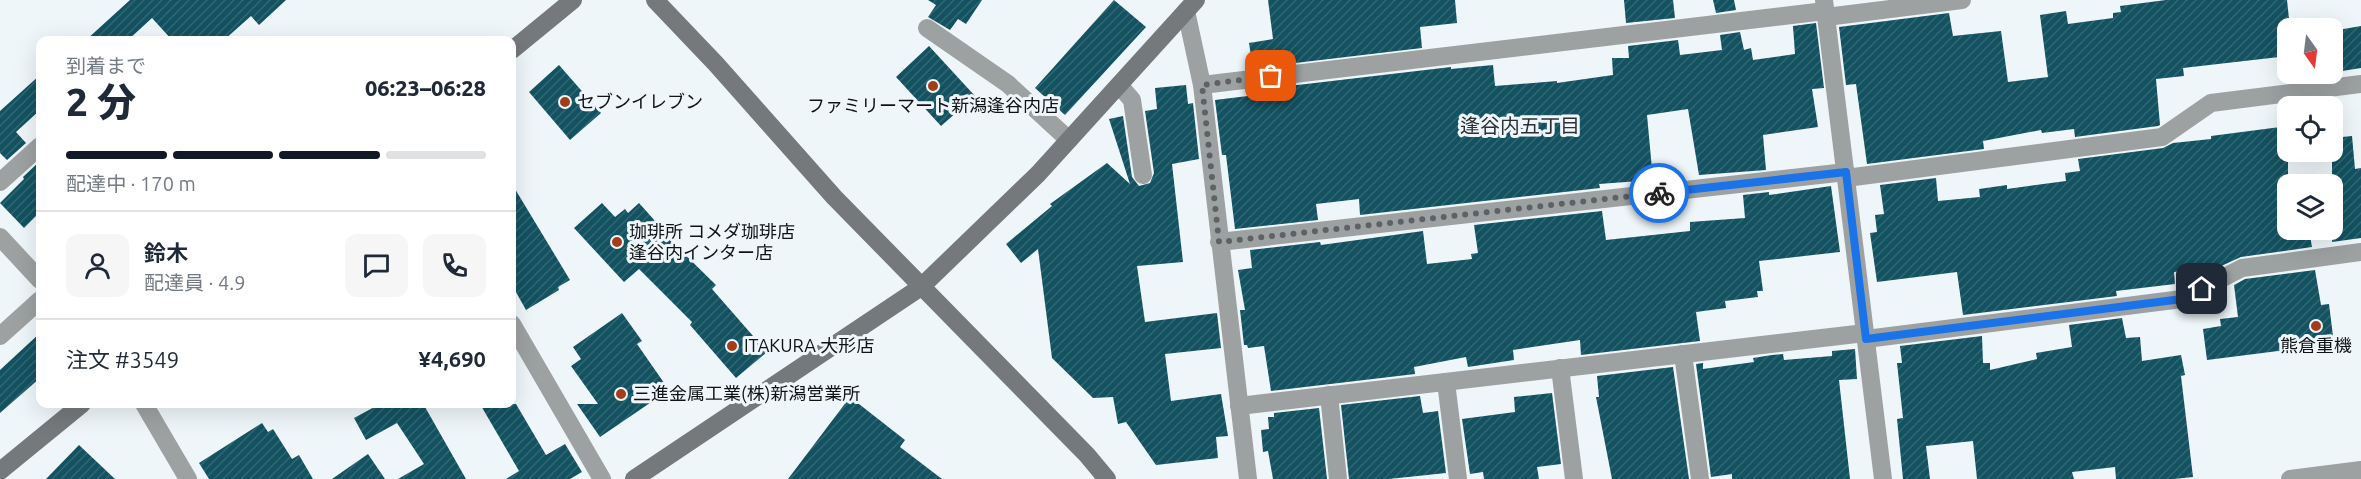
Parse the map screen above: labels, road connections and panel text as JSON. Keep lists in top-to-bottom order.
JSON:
{
  "districts": ["逢谷内五丁目"],
  "places": [
    "ファミリーマート新潟逢谷内店",
    "セブンイレブン",
    "珈琲所 コメダ珈琲店 逢谷内インター店",
    "熊倉重機",
    "ITAKURA 大形店",
    "三進金属工業(株)新潟営業所"
  ],
  "north": "bottom",
  "page": {
    "heading": ["2 分", "到着まで", "06:23–06:28"],
    "panel": [
      "鈴木",
      "配達員 · 4.9",
      "注文 #3549",
      "¥4,690"
    ],
    "bar": "配達中 · 170 m"
  }
}
